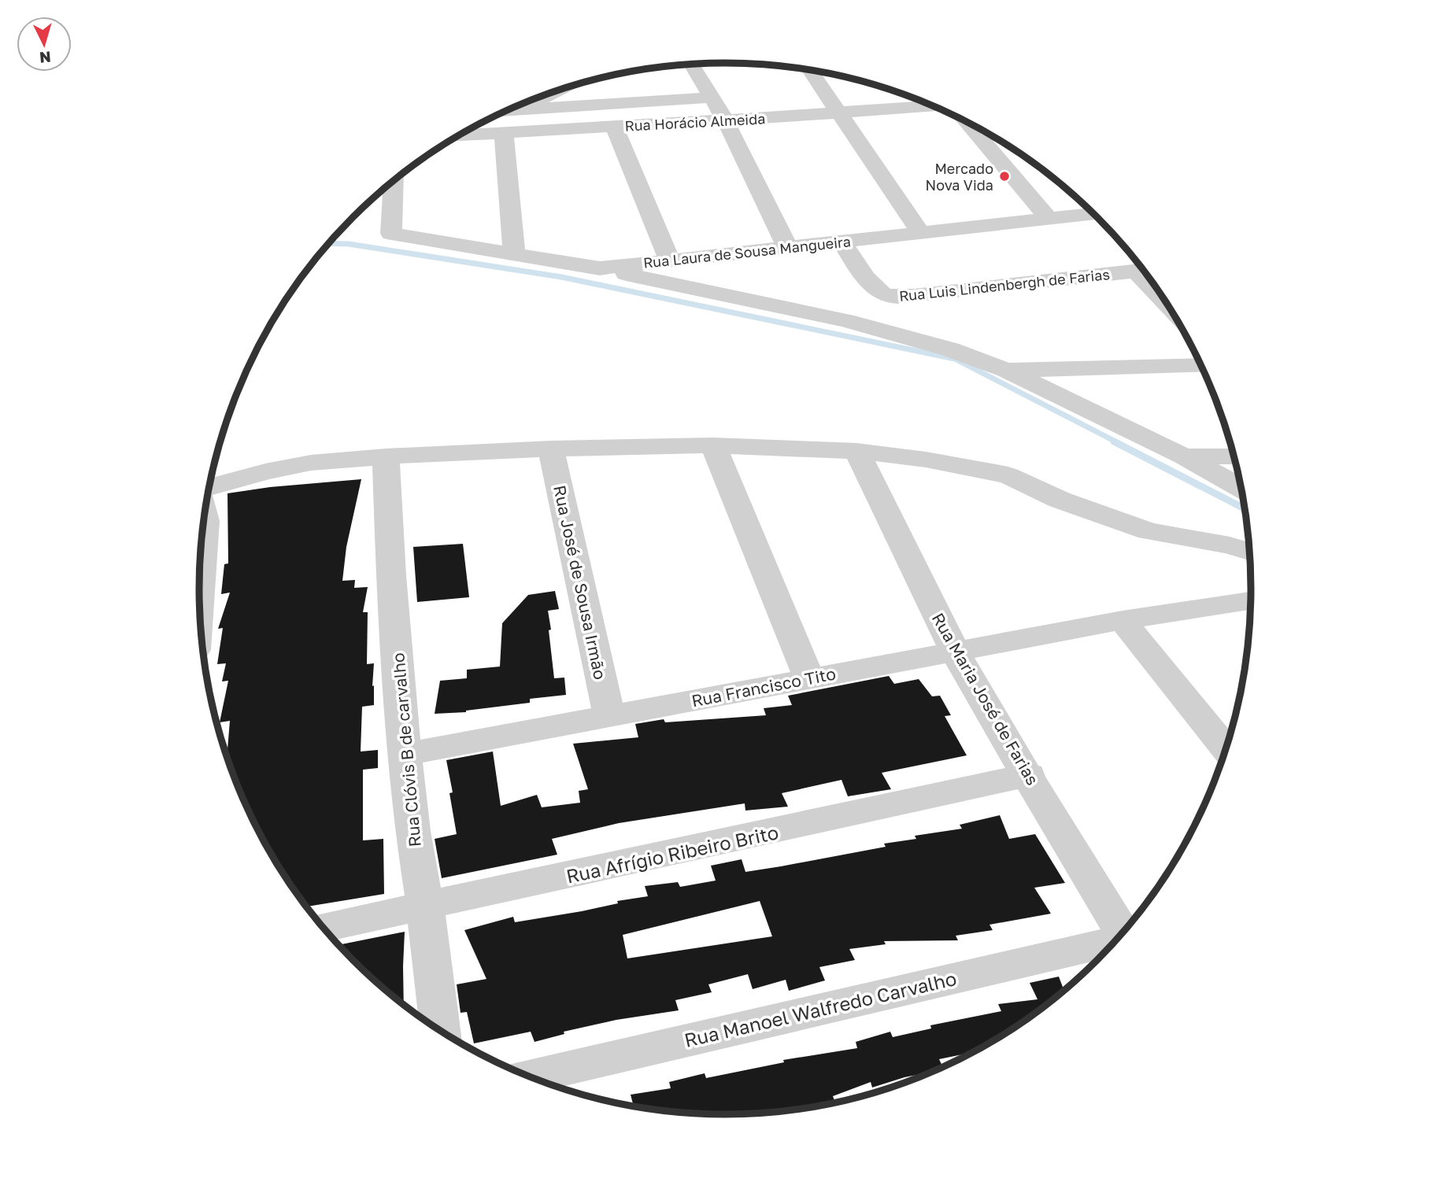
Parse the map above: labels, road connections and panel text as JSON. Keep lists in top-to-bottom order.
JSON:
{
  "streets": {
    "street": [
      "Rua Horácio Almeida",
      "Rua Laura de Sousa Mangueira",
      "Rua Luis Lindenbergh de Farias",
      "Rua José de Sousa Irmão",
      "Rua Francisco Tito",
      "Rua Maria José de Farias",
      "Rua Clóvis B de carvalho",
      "Rua Afrígio Ribeiro Brito",
      "Rua Manoel Walfredo Carvalho"
    ]
  },
  "crossings": [
    ["Rua Laura de Sousa Mangueira", "Rua Luis Lindenbergh de Farias"],
    ["Rua José de Sousa Irmão", "Rua Francisco Tito"],
    ["Rua Francisco Tito", "Rua Maria José de Farias"],
    ["Rua Francisco Tito", "Rua Clóvis B de carvalho"],
    ["Rua Maria José de Farias", "Rua Afrígio Ribeiro Brito"],
    ["Rua Clóvis B de carvalho", "Rua Afrígio Ribeiro Brito"]
  ],
  "places": ["Mercado Nova Vida"],
  "north": "bottom"
}
